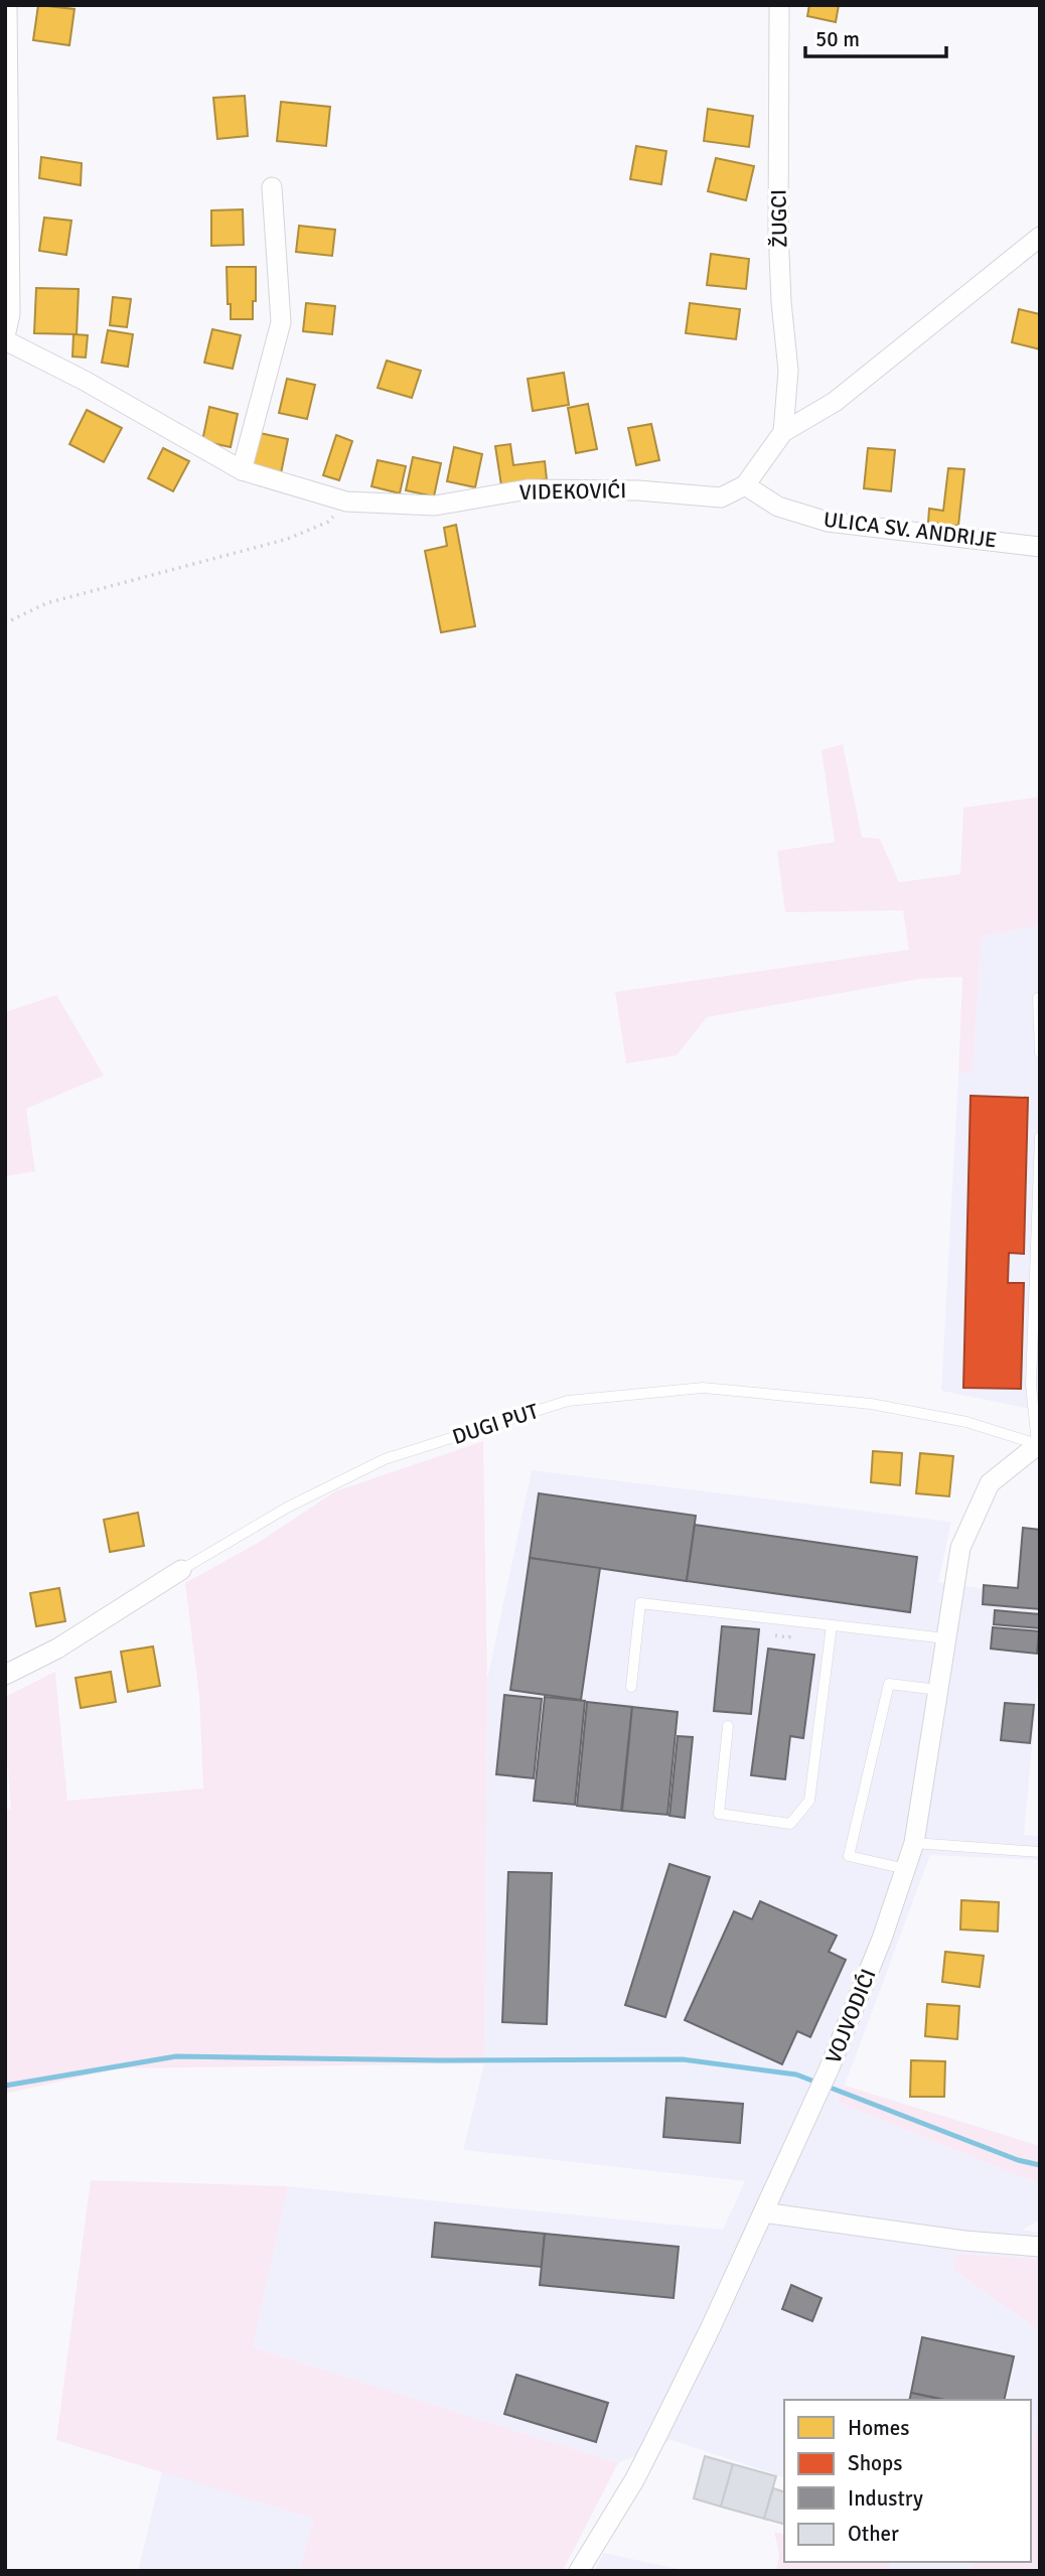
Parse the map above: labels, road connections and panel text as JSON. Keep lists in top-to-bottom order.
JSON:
{
  "streets": {
    "street": [
      "ŽUGCI",
      "VIDEKOVIĆI",
      "ULICA SV. ANDRIJE",
      "DUGI PUT",
      "VOJVODIĆI"
    ]
  },
  "crossings": [
    ["VIDEKOVIĆI", "ULICA SV. ANDRIJE"],
    ["DUGI PUT", "VOJVODIĆI"]
  ],
  "legend": [
    "Homes",
    "Shops",
    "Industry",
    "Other"
  ],
  "scale_bar": "50 m"
}
